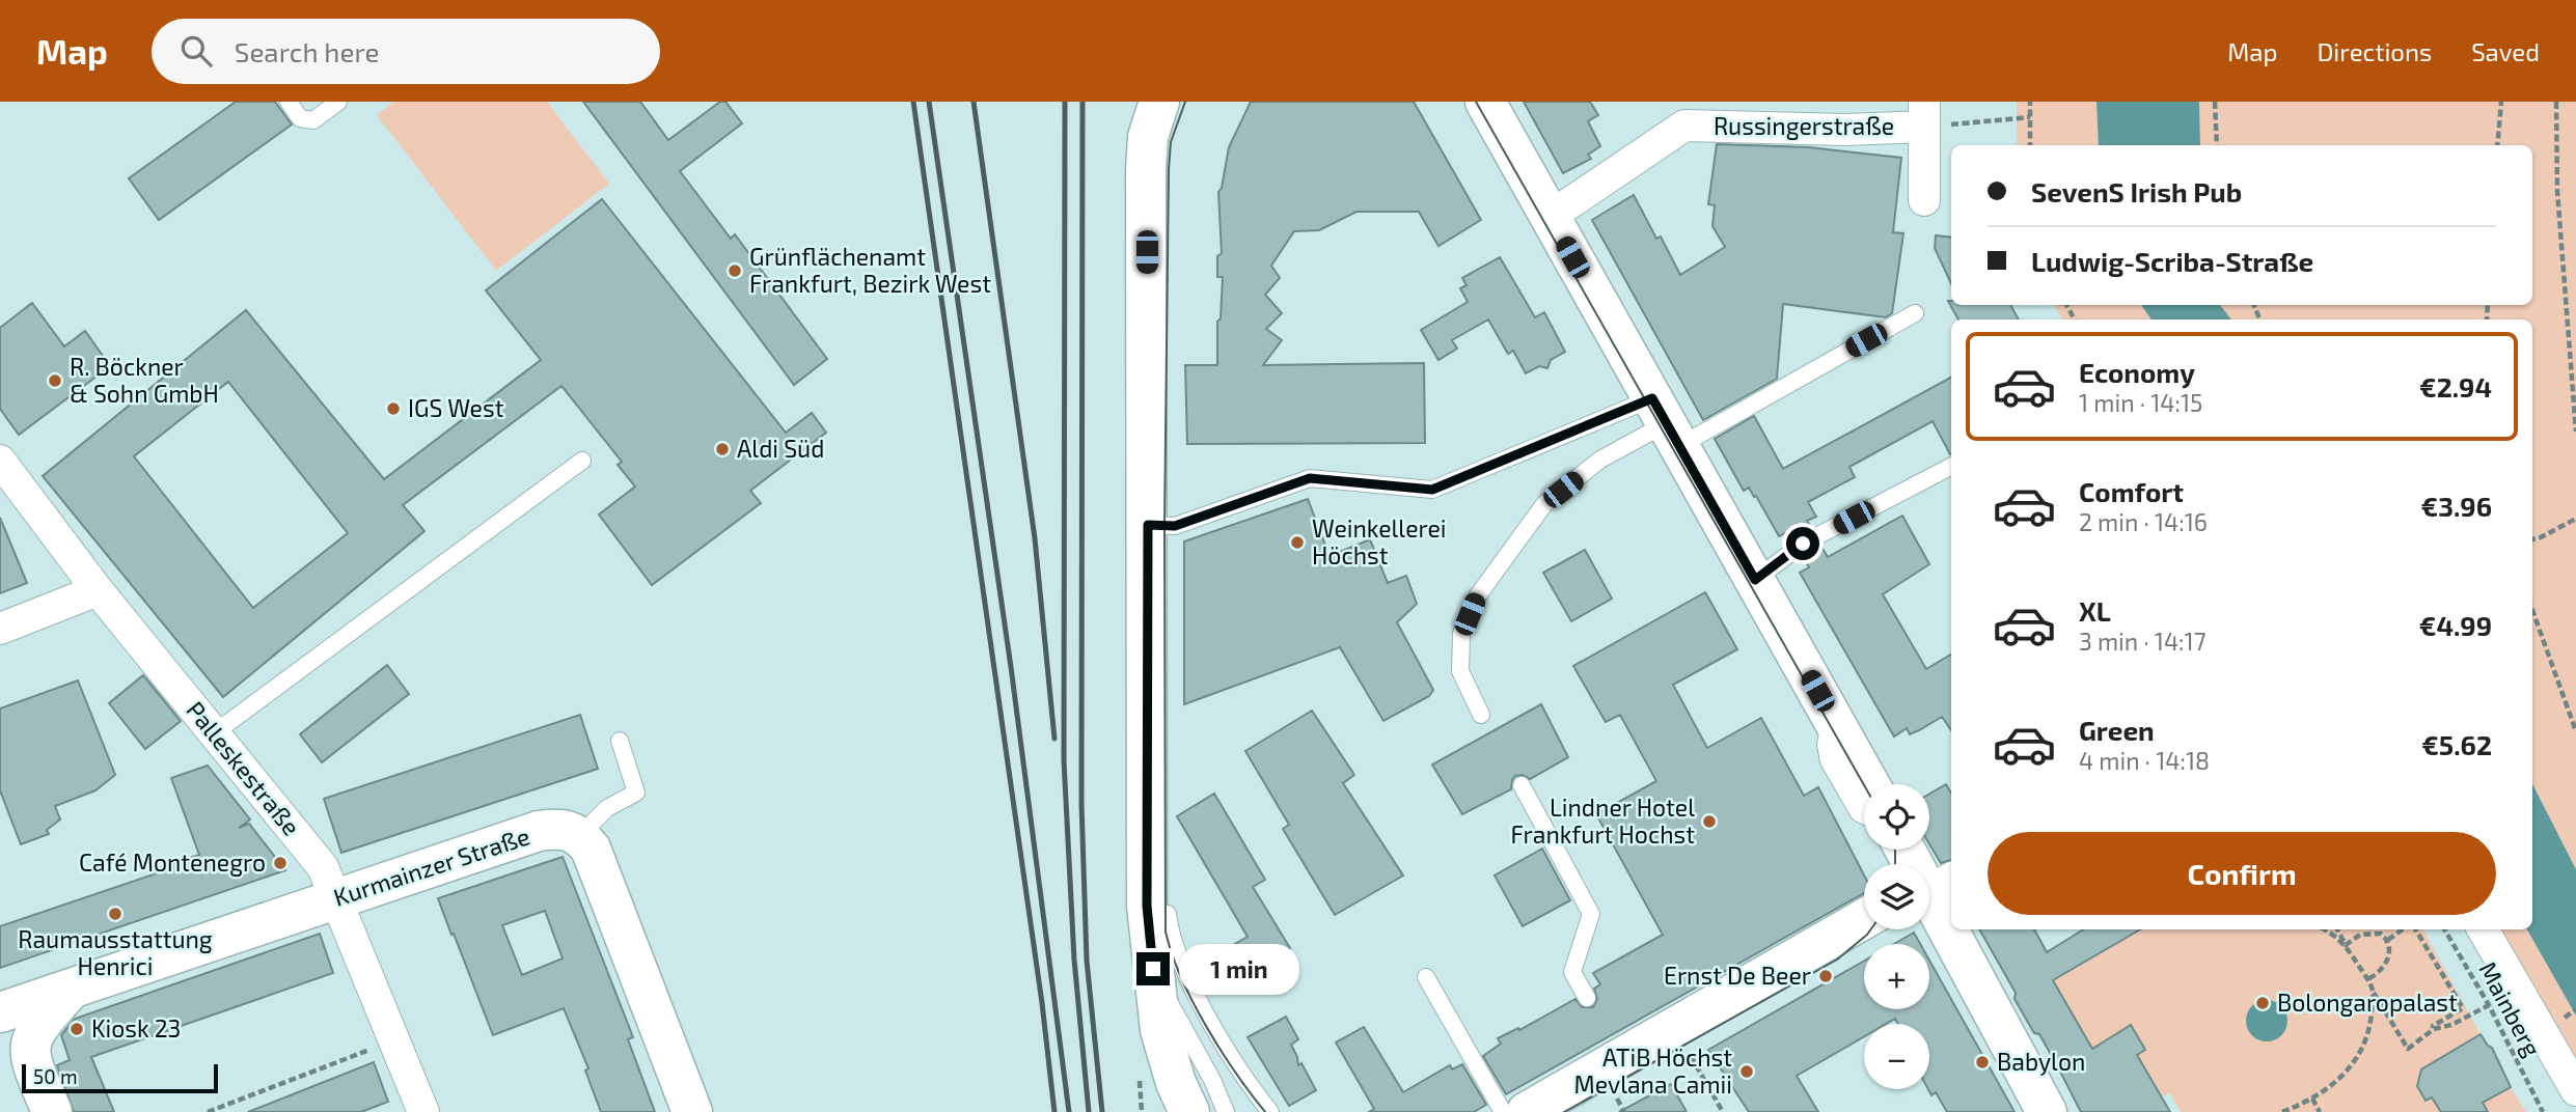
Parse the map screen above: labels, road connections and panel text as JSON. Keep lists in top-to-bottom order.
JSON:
{
  "streets": {
    "main road": ["Kurmainzer Straße"],
    "street": ["Russingerstraße", "Palleskestraße"],
    "path": ["Mainberg"]
  },
  "crossings": [
    ["Palleskestraße", "Kurmainzer Straße"]
  ],
  "places": [
    "Grünflächenamt Frankfurt, Bezirk West",
    "R. Böckner & Sohn GmbH",
    "IGS West",
    "Aldi Süd",
    "Weinkellerei Höchst",
    "Lindner Hotel Frankfurt Hochst",
    "Café Montenegro",
    "Raumausstattung Henrici",
    "Ernst De Beer",
    "Bolongaropalast",
    "Kiosk 23",
    "Babylon",
    "ATiB Höchst Mevlana Camii"
  ],
  "scale_bar": "50 m",
  "page": {
    "header": "Map",
    "search": "Search here",
    "nav": ["Map", "Directions", "Saved"],
    "banner": ["SevenS Irish Pub", "Ludwig-Scriba-Straße"],
    "list": [
      {
        "name": "Economy",
        "note": "1 min · 14:15",
        "value": "€2.94"
      },
      {
        "name": "Comfort",
        "note": "2 min · 14:16",
        "value": "€3.96"
      },
      {
        "name": "XL",
        "note": "3 min · 14:17",
        "value": "€4.99"
      },
      {
        "name": "Green",
        "note": "4 min · 14:18",
        "value": "€5.62"
      }
    ],
    "map_buttons": ["+", "−"],
    "buttons": "Confirm",
    "bubble": "1 min",
    "scale": "50 m"
  }
}
